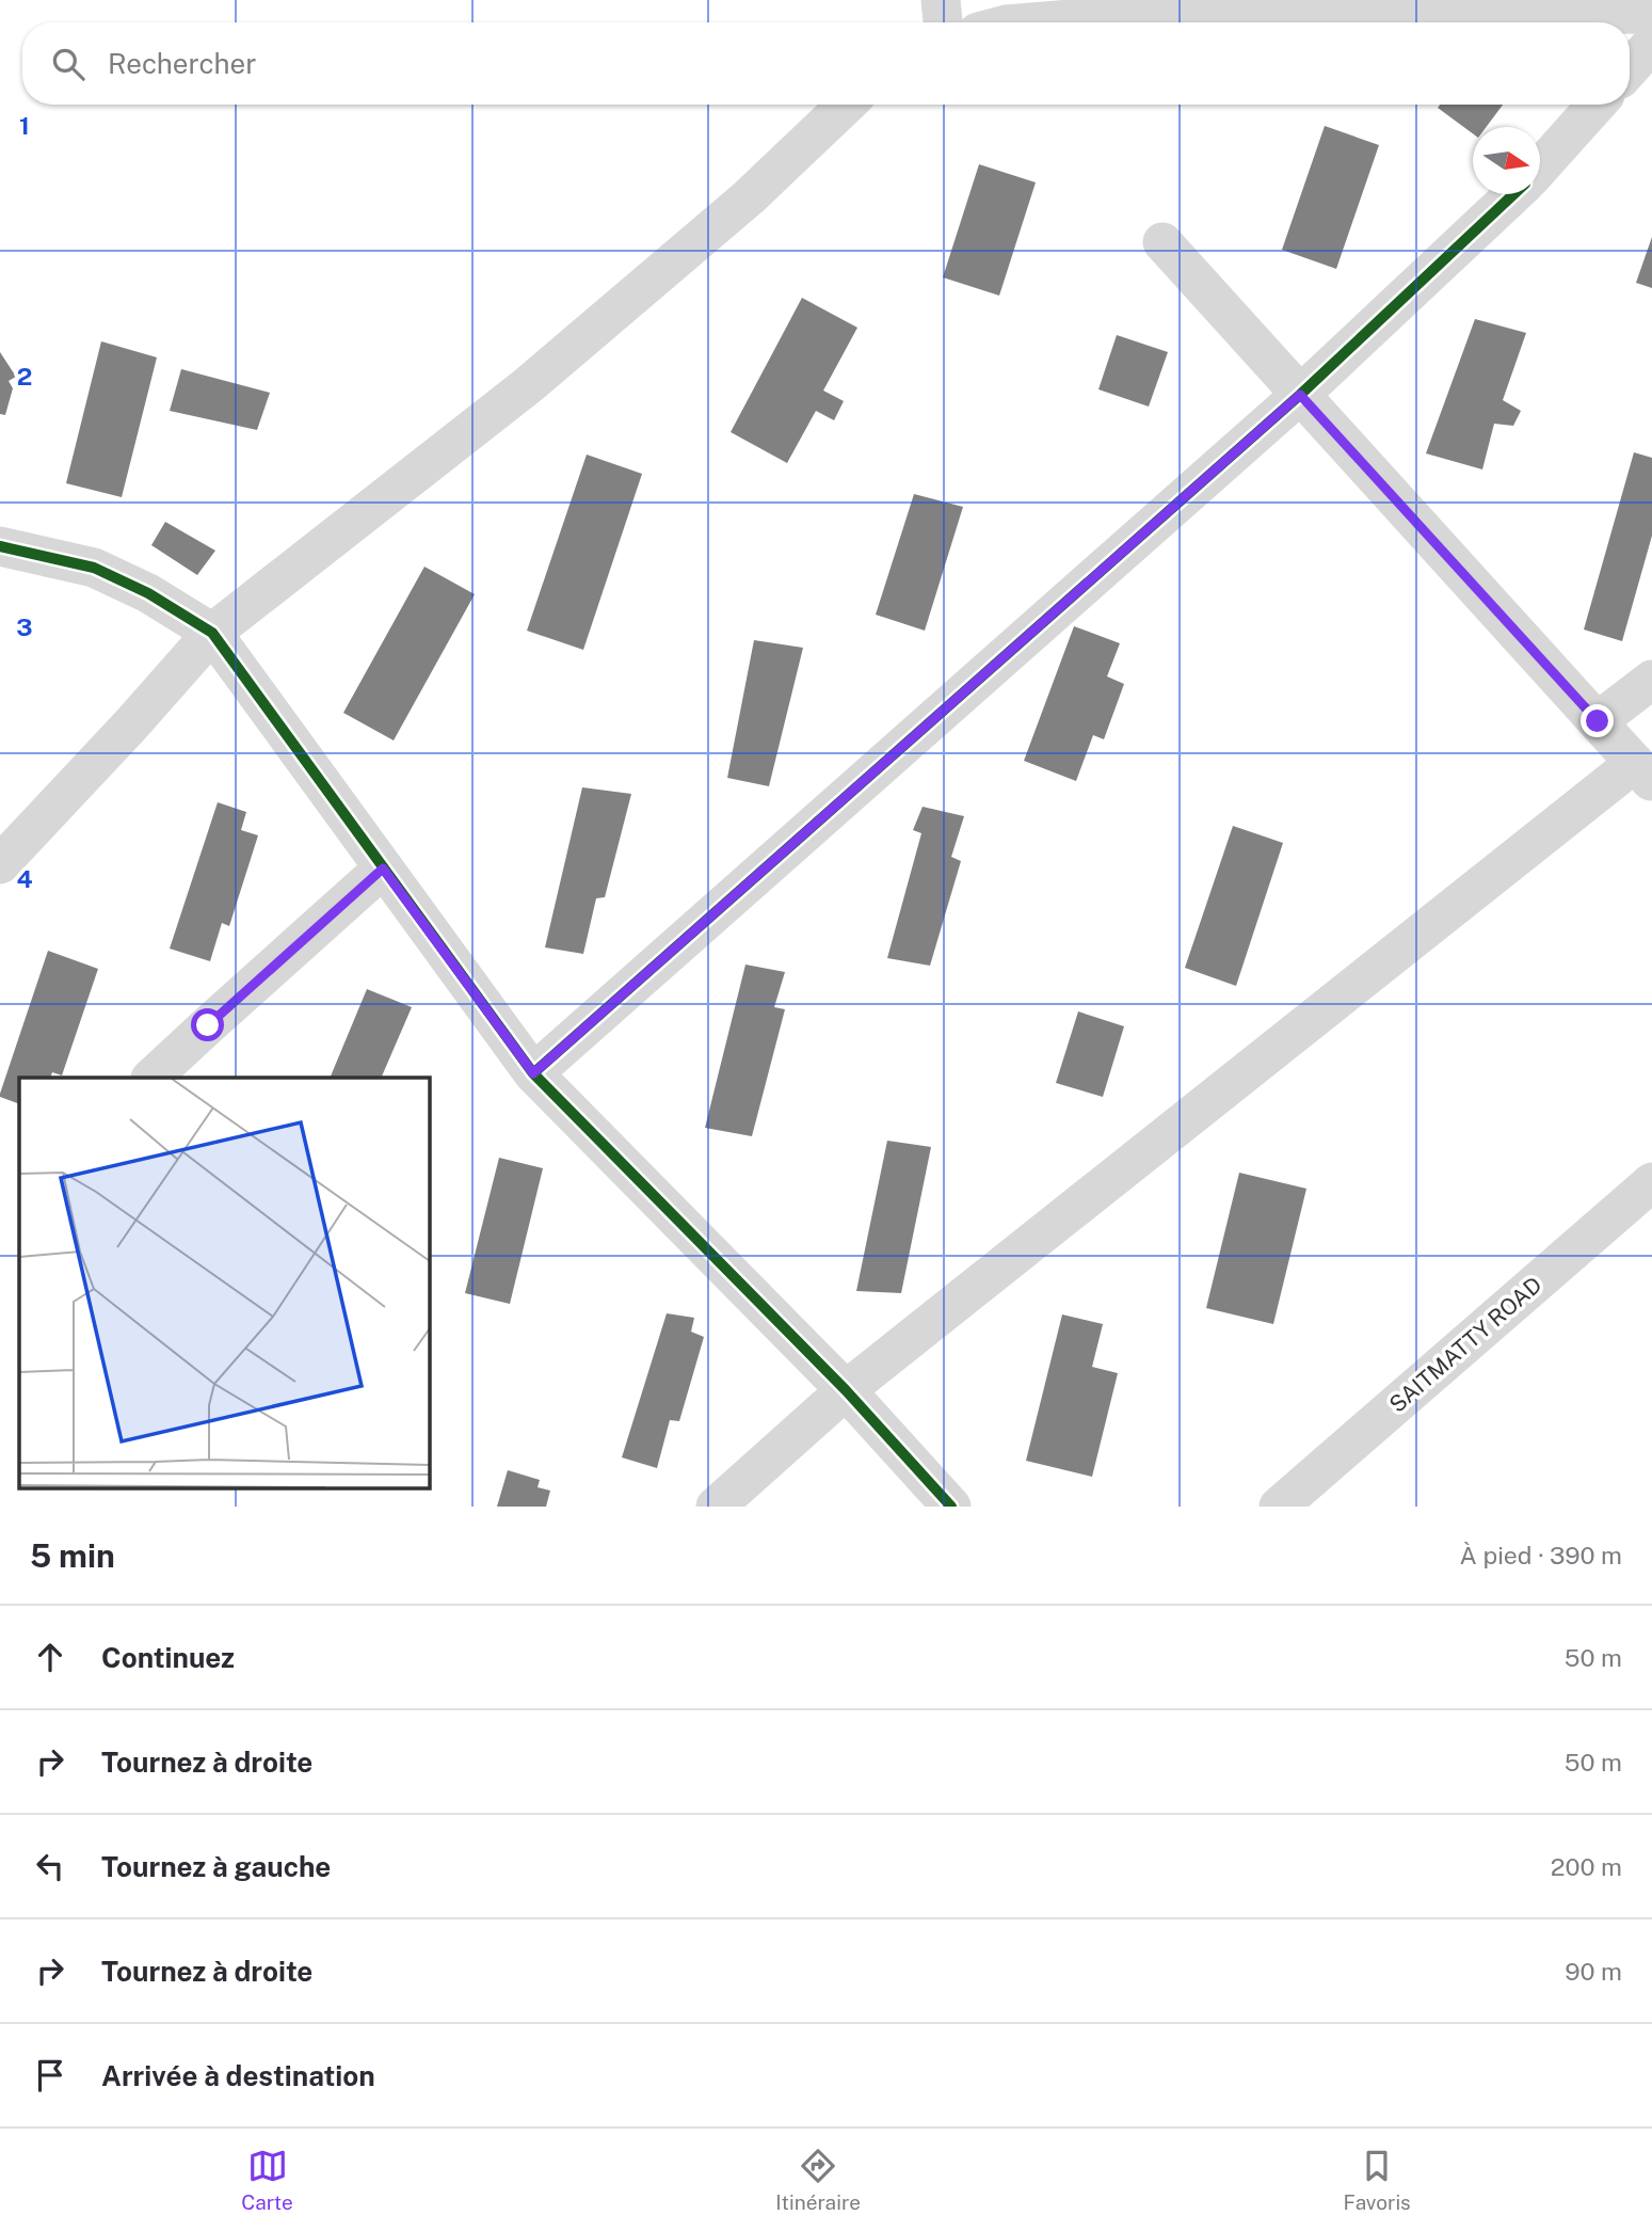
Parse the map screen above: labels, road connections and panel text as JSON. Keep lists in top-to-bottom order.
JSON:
{
  "streets": {
    "street": ["SAITMATTY ROAD"]
  },
  "north": "right",
  "page": {
    "search": "Rechercher",
    "heading": ["5 min", "À pied · 390 m"],
    "list": [
      ["Continuez", "50 m"],
      ["Tournez à droite", "50 m"],
      ["Tournez à gauche", "200 m"],
      ["Tournez à droite", "90 m"],
      "Arrivée à destination"
    ],
    "nav": ["Carte", "Itinéraire", "Favoris"]
  },
  "grid": {
    "rows": [
      "1",
      "2",
      "3",
      "4"
    ]
  }
}
